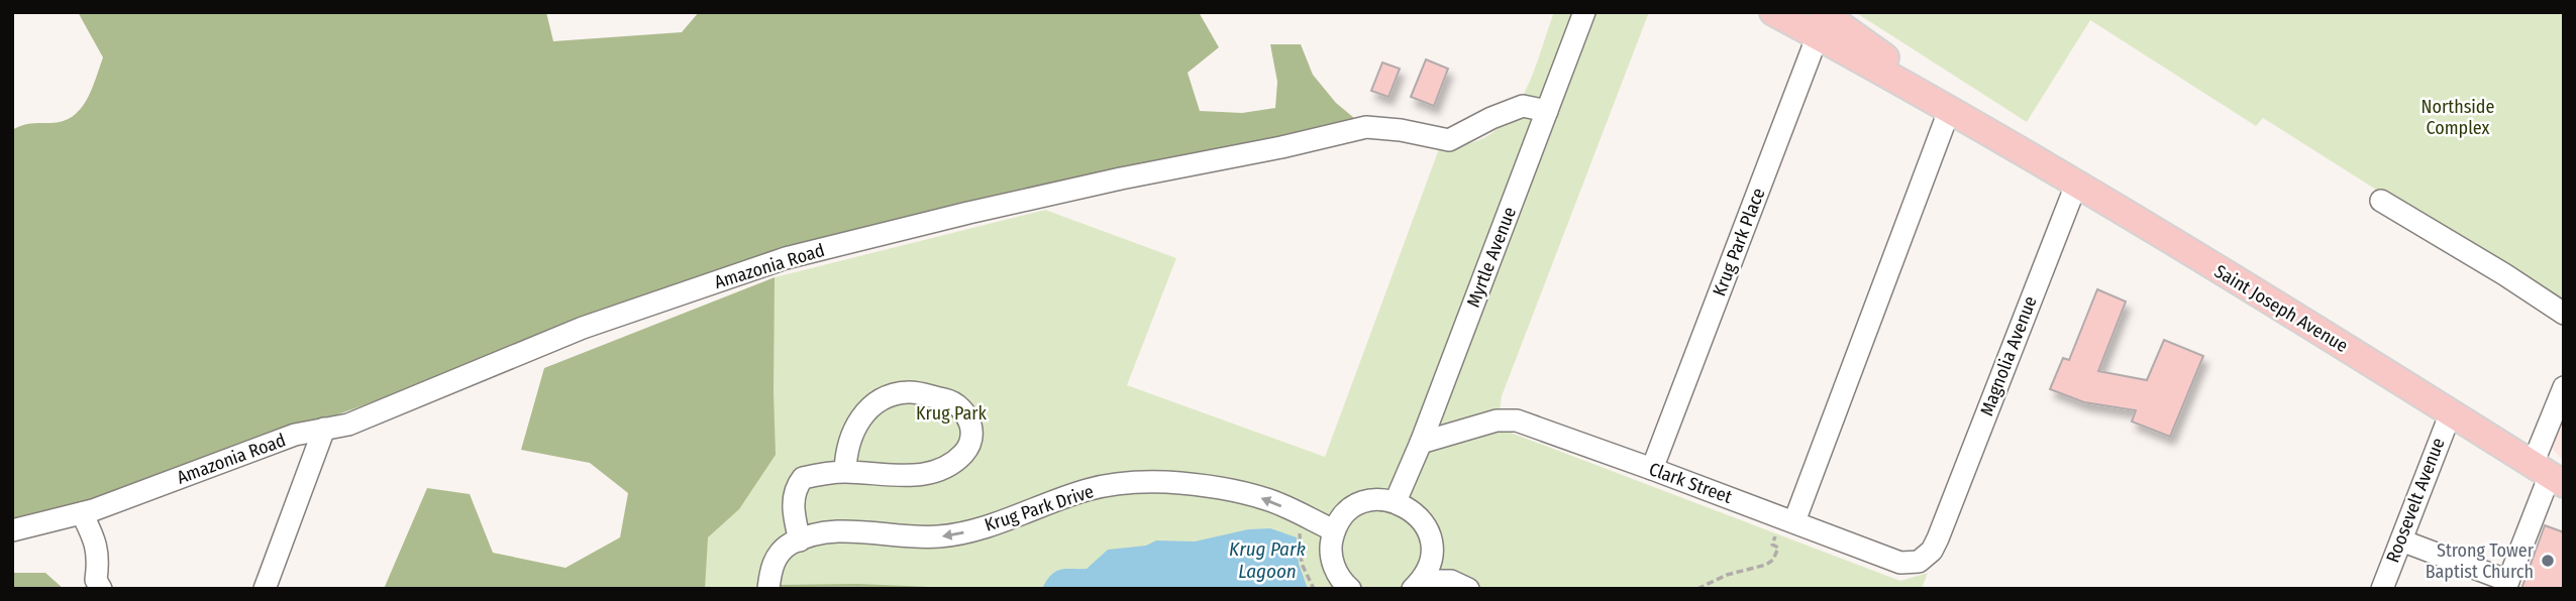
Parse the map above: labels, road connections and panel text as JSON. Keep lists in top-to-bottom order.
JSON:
{
  "streets": {
    "main road": ["Saint Joseph Avenue"],
    "street": [
      "Krug Park Place",
      "Myrtle Avenue",
      "Amazonia Road",
      "Magnolia Avenue",
      "Clark Street",
      "Roosevelt Avenue",
      "Krug Park Drive"
    ]
  },
  "crossings": [
    ["Krug Park Place", "Saint Joseph Avenue"],
    ["Krug Park Place", "Clark Street"],
    ["Myrtle Avenue", "Amazonia Road"],
    ["Myrtle Avenue", "Clark Street"],
    ["Saint Joseph Avenue", "Magnolia Avenue"],
    ["Saint Joseph Avenue", "Roosevelt Avenue"],
    ["Magnolia Avenue", "Clark Street"]
  ],
  "one_way": ["Krug Park Drive"],
  "water": ["Krug Park Lagoon"],
  "parks": ["Northside Complex", "Krug Park"],
  "places": ["Strong Tower Baptist Church"]
}
